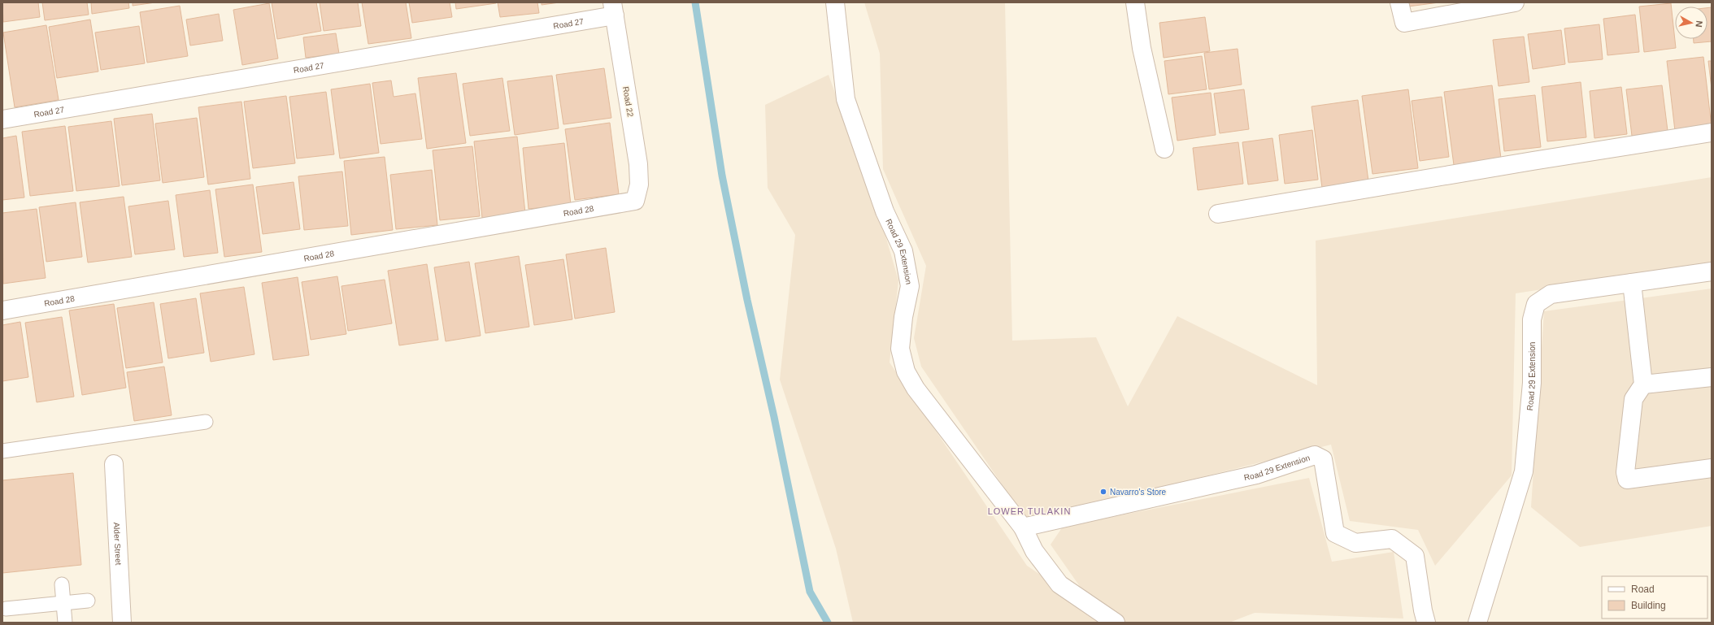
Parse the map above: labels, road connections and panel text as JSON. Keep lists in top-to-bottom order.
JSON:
{
  "streets": {
    "street": [
      "Road 27",
      "Road 22",
      "Road 28",
      "Road 29 Extension",
      "Alder Street"
    ]
  },
  "crossings": [
    ["Road 27", "Road 22"],
    ["Road 22", "Road 28"]
  ],
  "districts": ["LOWER TULAKIN"],
  "places": ["Navarro's Store"],
  "legend": ["Road", "Building"],
  "north": "right"
}
